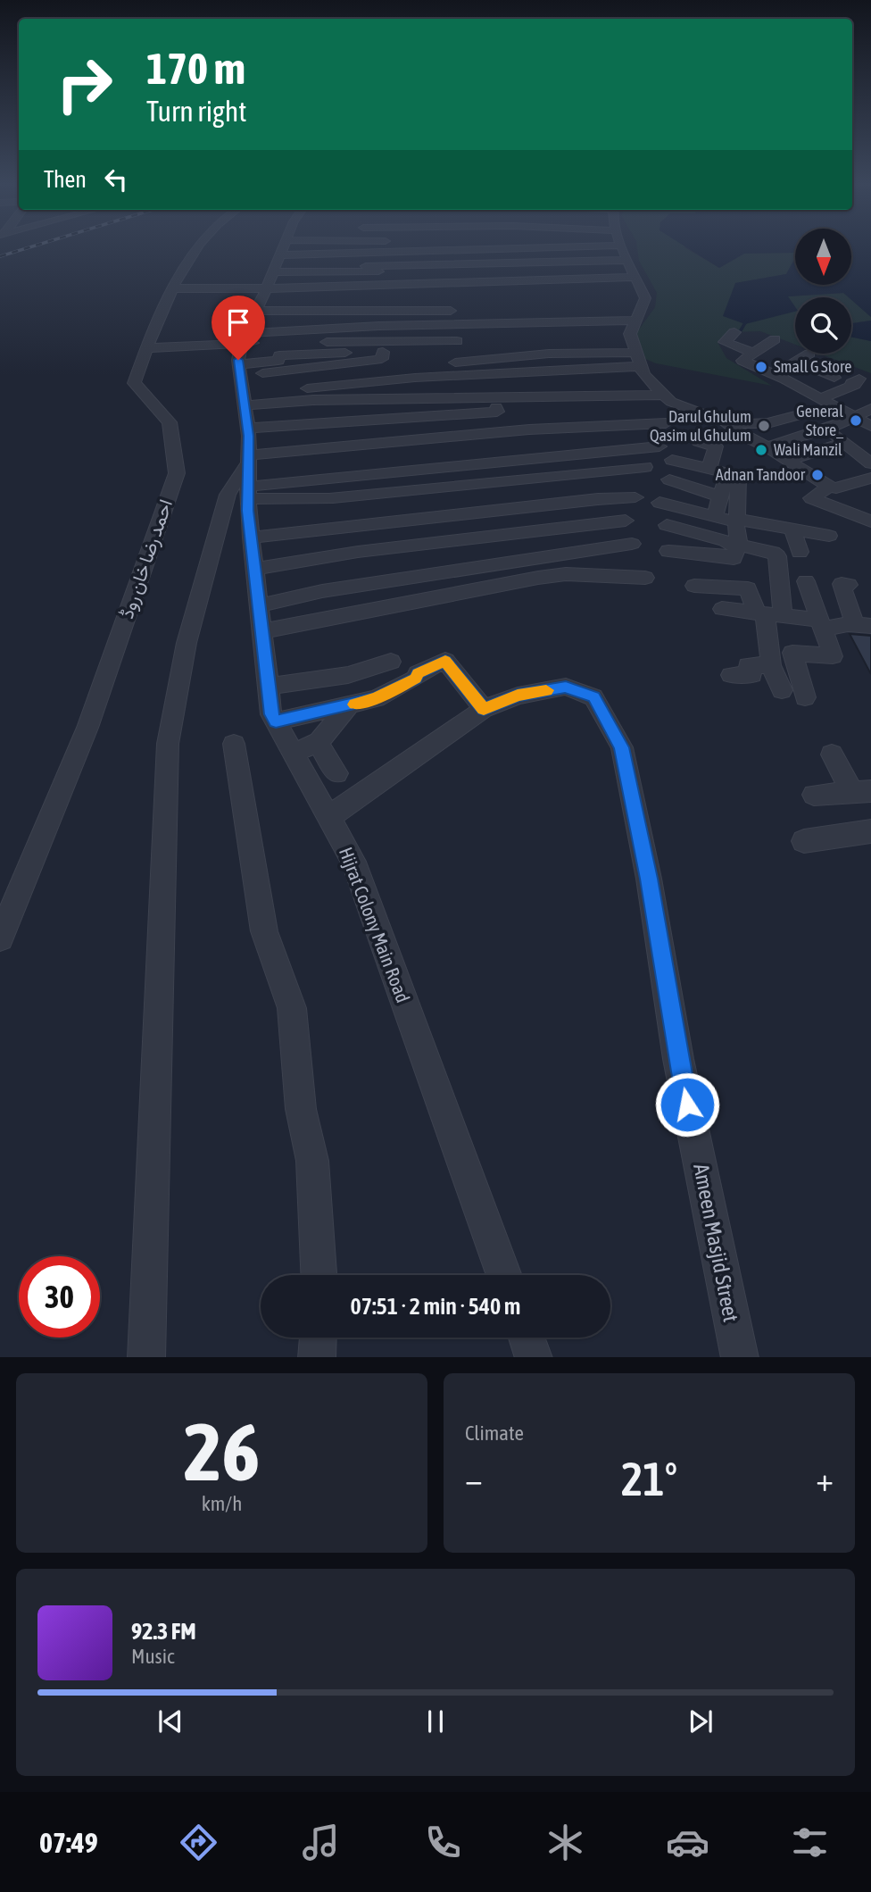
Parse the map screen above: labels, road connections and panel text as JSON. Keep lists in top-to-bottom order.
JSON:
{
  "streets": {
    "street": ["احمد رضا خان روڈ", "Hijrat Colony Main Road", "Ameen Masjid Street"]
  },
  "crossings": [
    ["Hijrat Colony Main Road", "Ameen Masjid Street"]
  ],
  "places": [
    "Small G Store",
    "General Store_",
    "Darul Ghulum Qasim ul Ghulum",
    "Wali Manzil",
    "Adnan Tandoor"
  ],
  "north": "bottom",
  "page": {
    "turn": ["170 m", "Turn right"],
    "then": "Then",
    "limit": "30",
    "trip": "07:51 · 2 min · 540 m",
    "tile": [
      ["26", "km/h"],
      "Climate"
    ],
    "heat": ["−", "21°", "+"],
    "song": ["92.3 FM", "Music"],
    "tabs": "07:49"
  }
}
